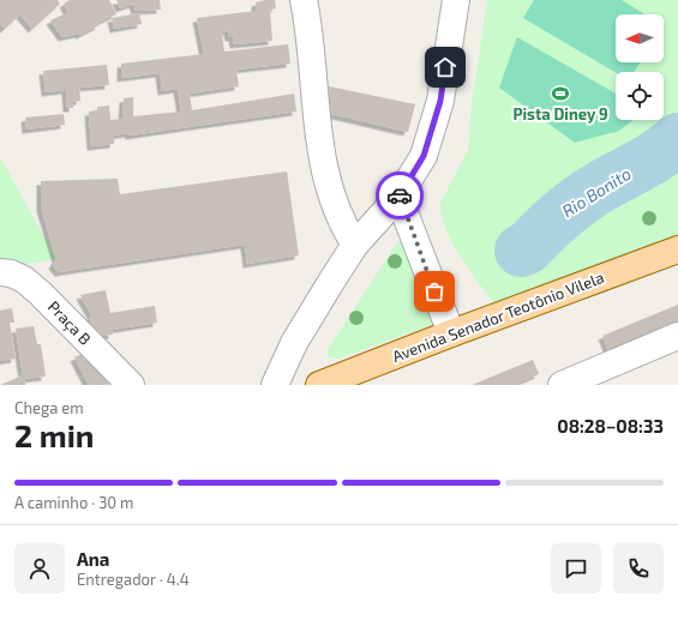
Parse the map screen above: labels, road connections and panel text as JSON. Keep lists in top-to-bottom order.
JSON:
{
  "streets": {
    "main road": ["Avenida Senador Teotônio Vilela"],
    "street": ["Praça B"]
  },
  "water": ["Rio Bonito"],
  "places": {
    "sports": ["Pista Diney 9"]
  },
  "north": "left",
  "page": {
    "heading": ["2 min", "Chega em", "08:28–08:33"],
    "panel": ["Ana", "Entregador · 4.4"],
    "bar": "A caminho · 30 m"
  }
}
